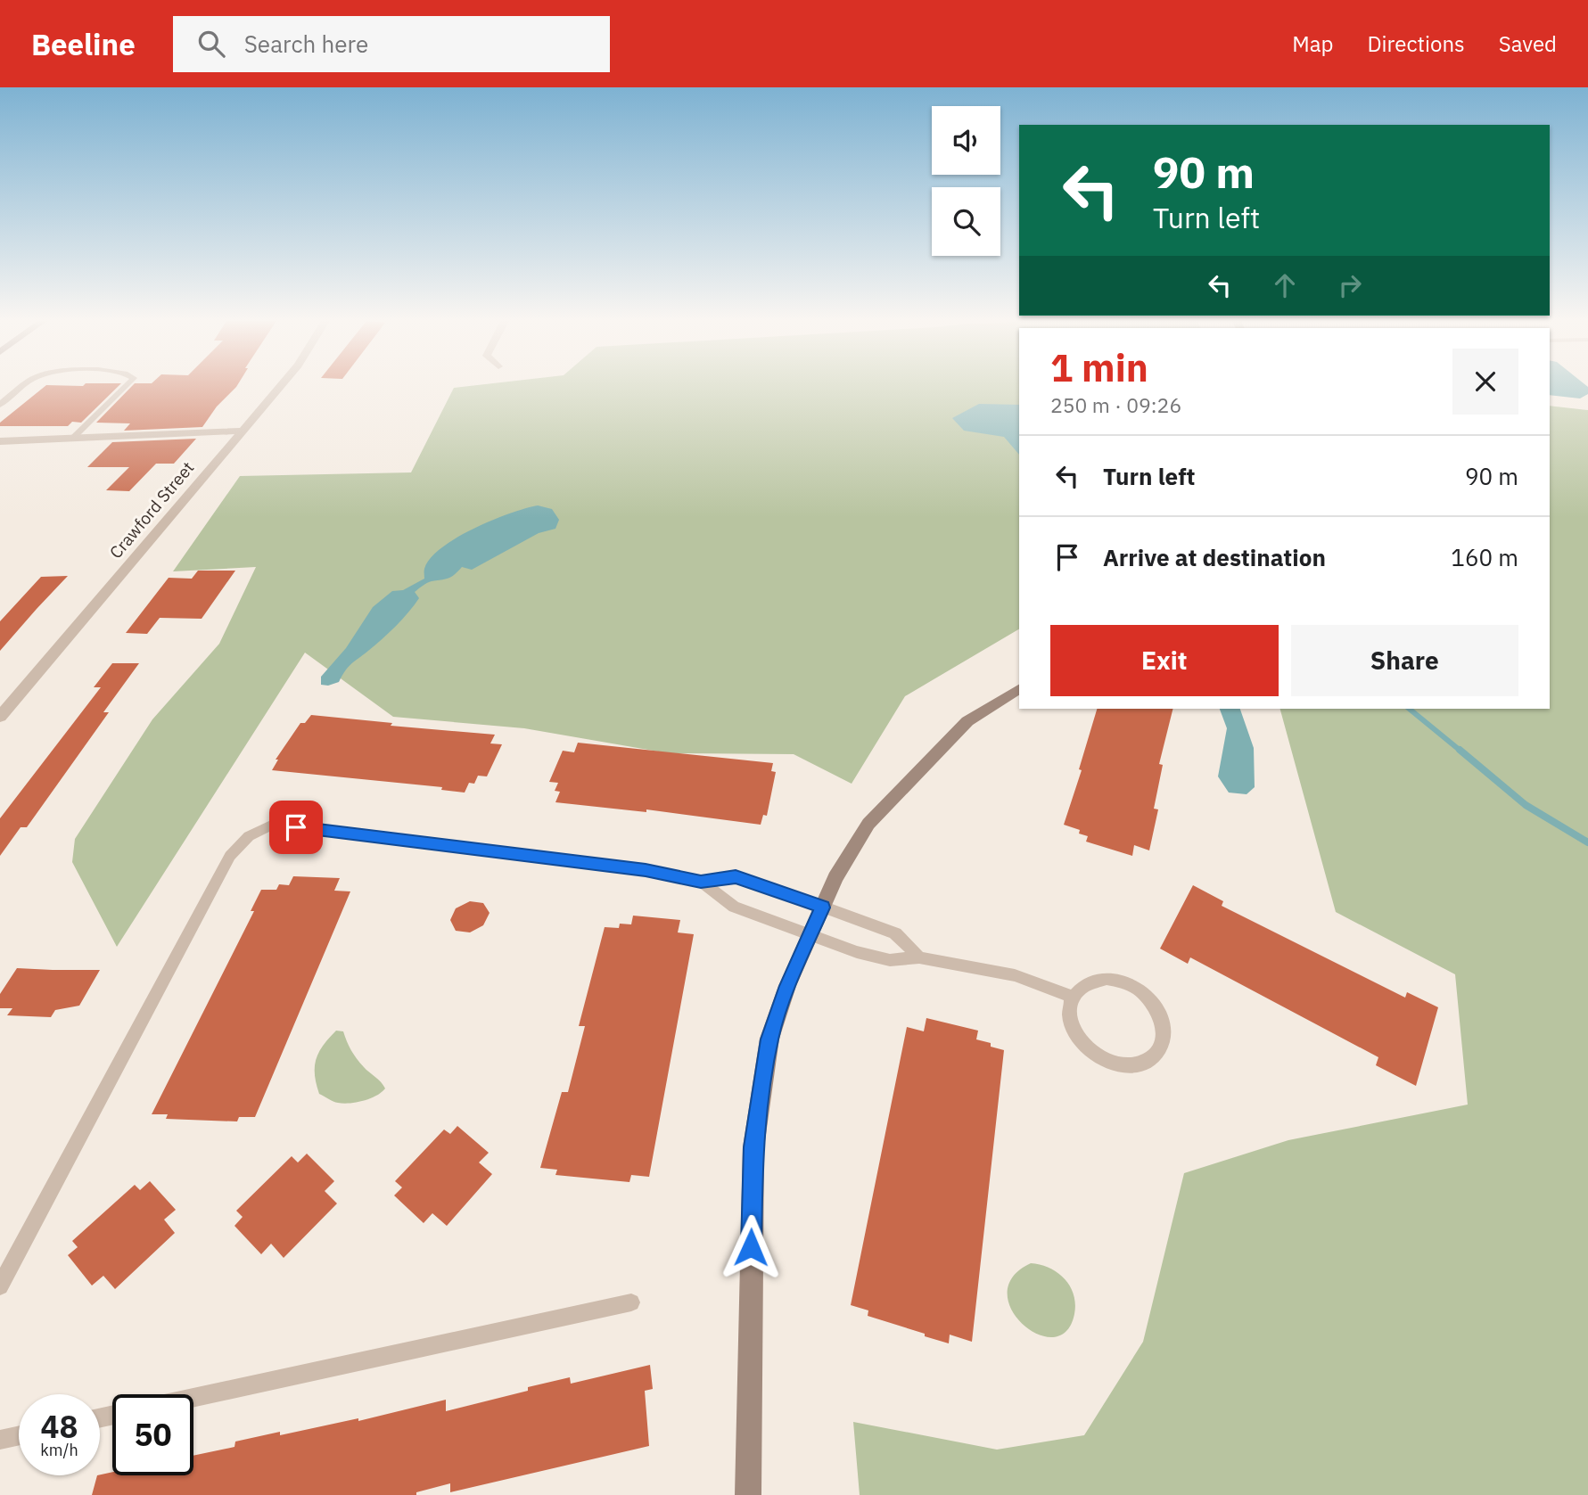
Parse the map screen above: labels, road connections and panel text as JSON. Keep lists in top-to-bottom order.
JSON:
{
  "streets": {
    "street": ["Crawford Street"]
  },
  "page": {
    "header": "Beeline",
    "search": "Search here",
    "nav": ["Map", "Directions", "Saved"],
    "turn": ["90 m", "Turn left"],
    "heading": ["1 min", "250 m · 09:26"],
    "list": [
      {
        "name": "Turn left",
        "value": "90 m"
      },
      {
        "name": "Arrive at destination",
        "value": "160 m"
      }
    ],
    "buttons": ["Exit", "Share"],
    "speed": "48 km/h",
    "limit": "50"
  }
}
